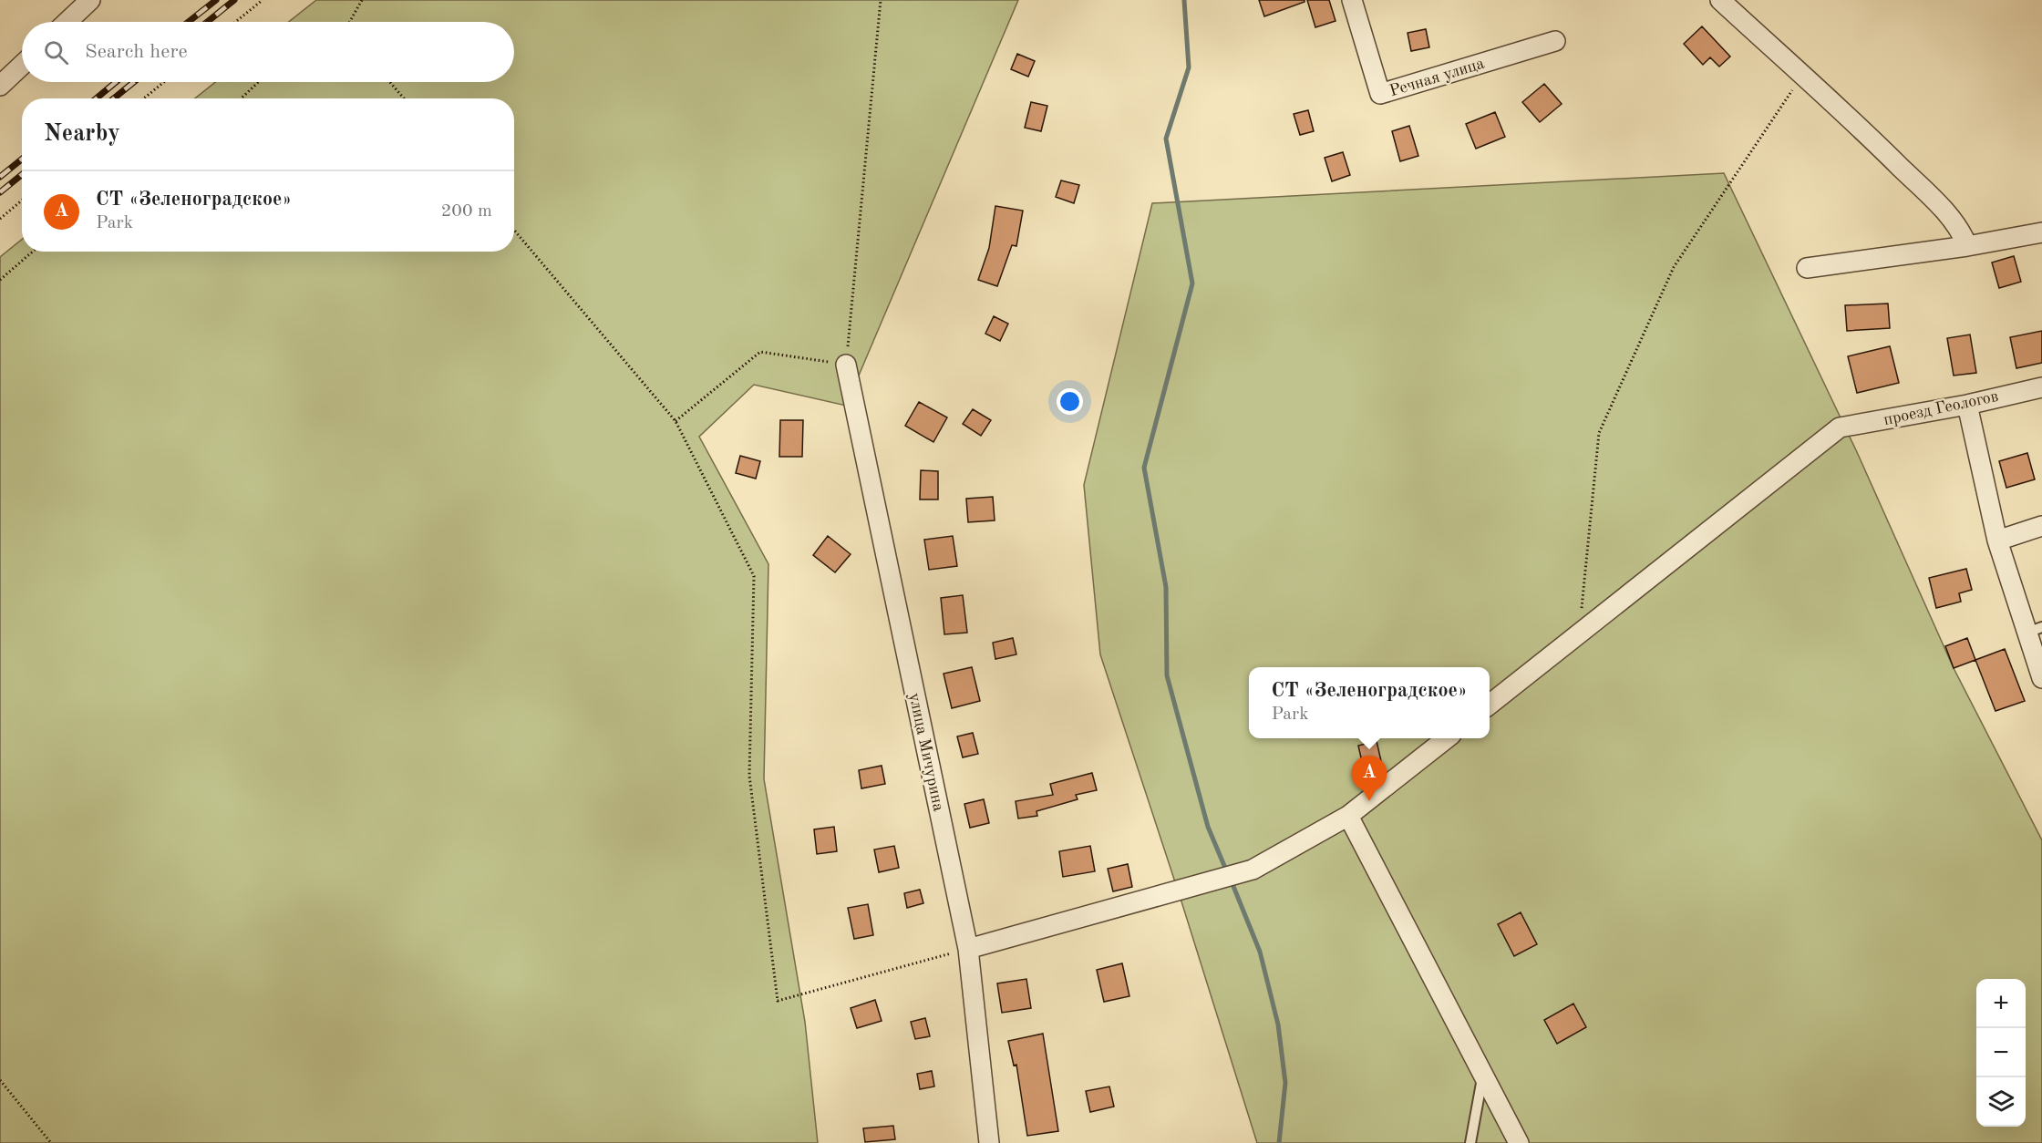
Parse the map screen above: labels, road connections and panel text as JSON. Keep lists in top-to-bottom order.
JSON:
{
  "streets": {
    "street": ["Речная улица", "проезд Геологов", "улица Мичурина"]
  },
  "page": {
    "search": "Search here",
    "heading": "Nearby",
    "list": [
      {
        "mark": "A",
        "name": "СТ «Зеленоградское»",
        "note": "Park",
        "value": "200 m"
      }
    ],
    "popup": ["СТ «Зеленоградское»", "Park"],
    "pins": "A",
    "map_buttons": ["+", "−"]
  }
}
